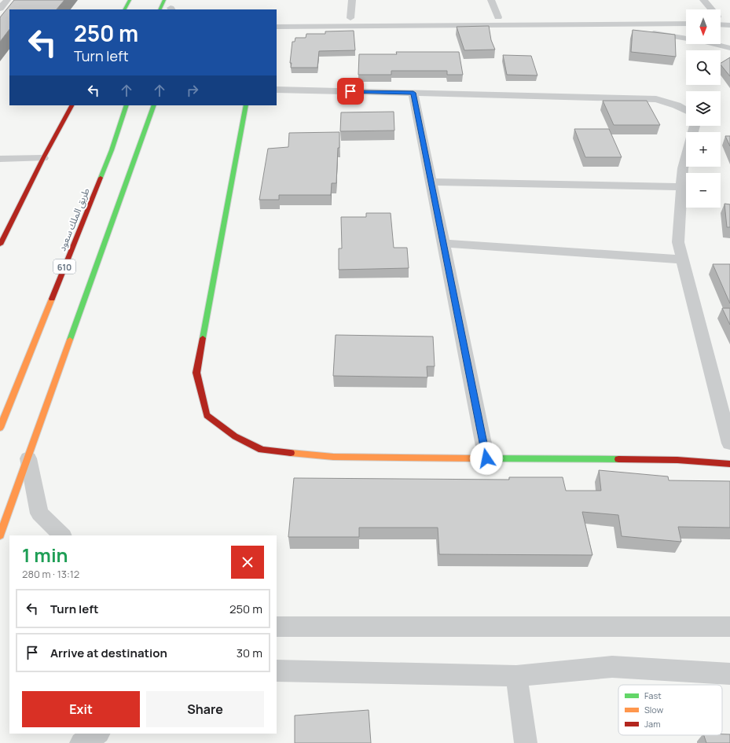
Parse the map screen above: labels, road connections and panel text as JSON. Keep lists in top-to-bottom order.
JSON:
{
  "streets": {
    "main road": ["طريق الملك سعود", "610"]
  },
  "legend": ["Fast", "Slow", "Jam"],
  "north": "bottom",
  "page": {
    "map_buttons": ["+", "−"],
    "turn": ["250 m", "Turn left"],
    "heading": ["1 min", "280 m · 13:12"],
    "list": [
      {
        "name": "Turn left",
        "value": "250 m"
      },
      {
        "name": "Arrive at destination",
        "value": "30 m"
      }
    ],
    "buttons": ["Exit", "Share"]
  }
}
